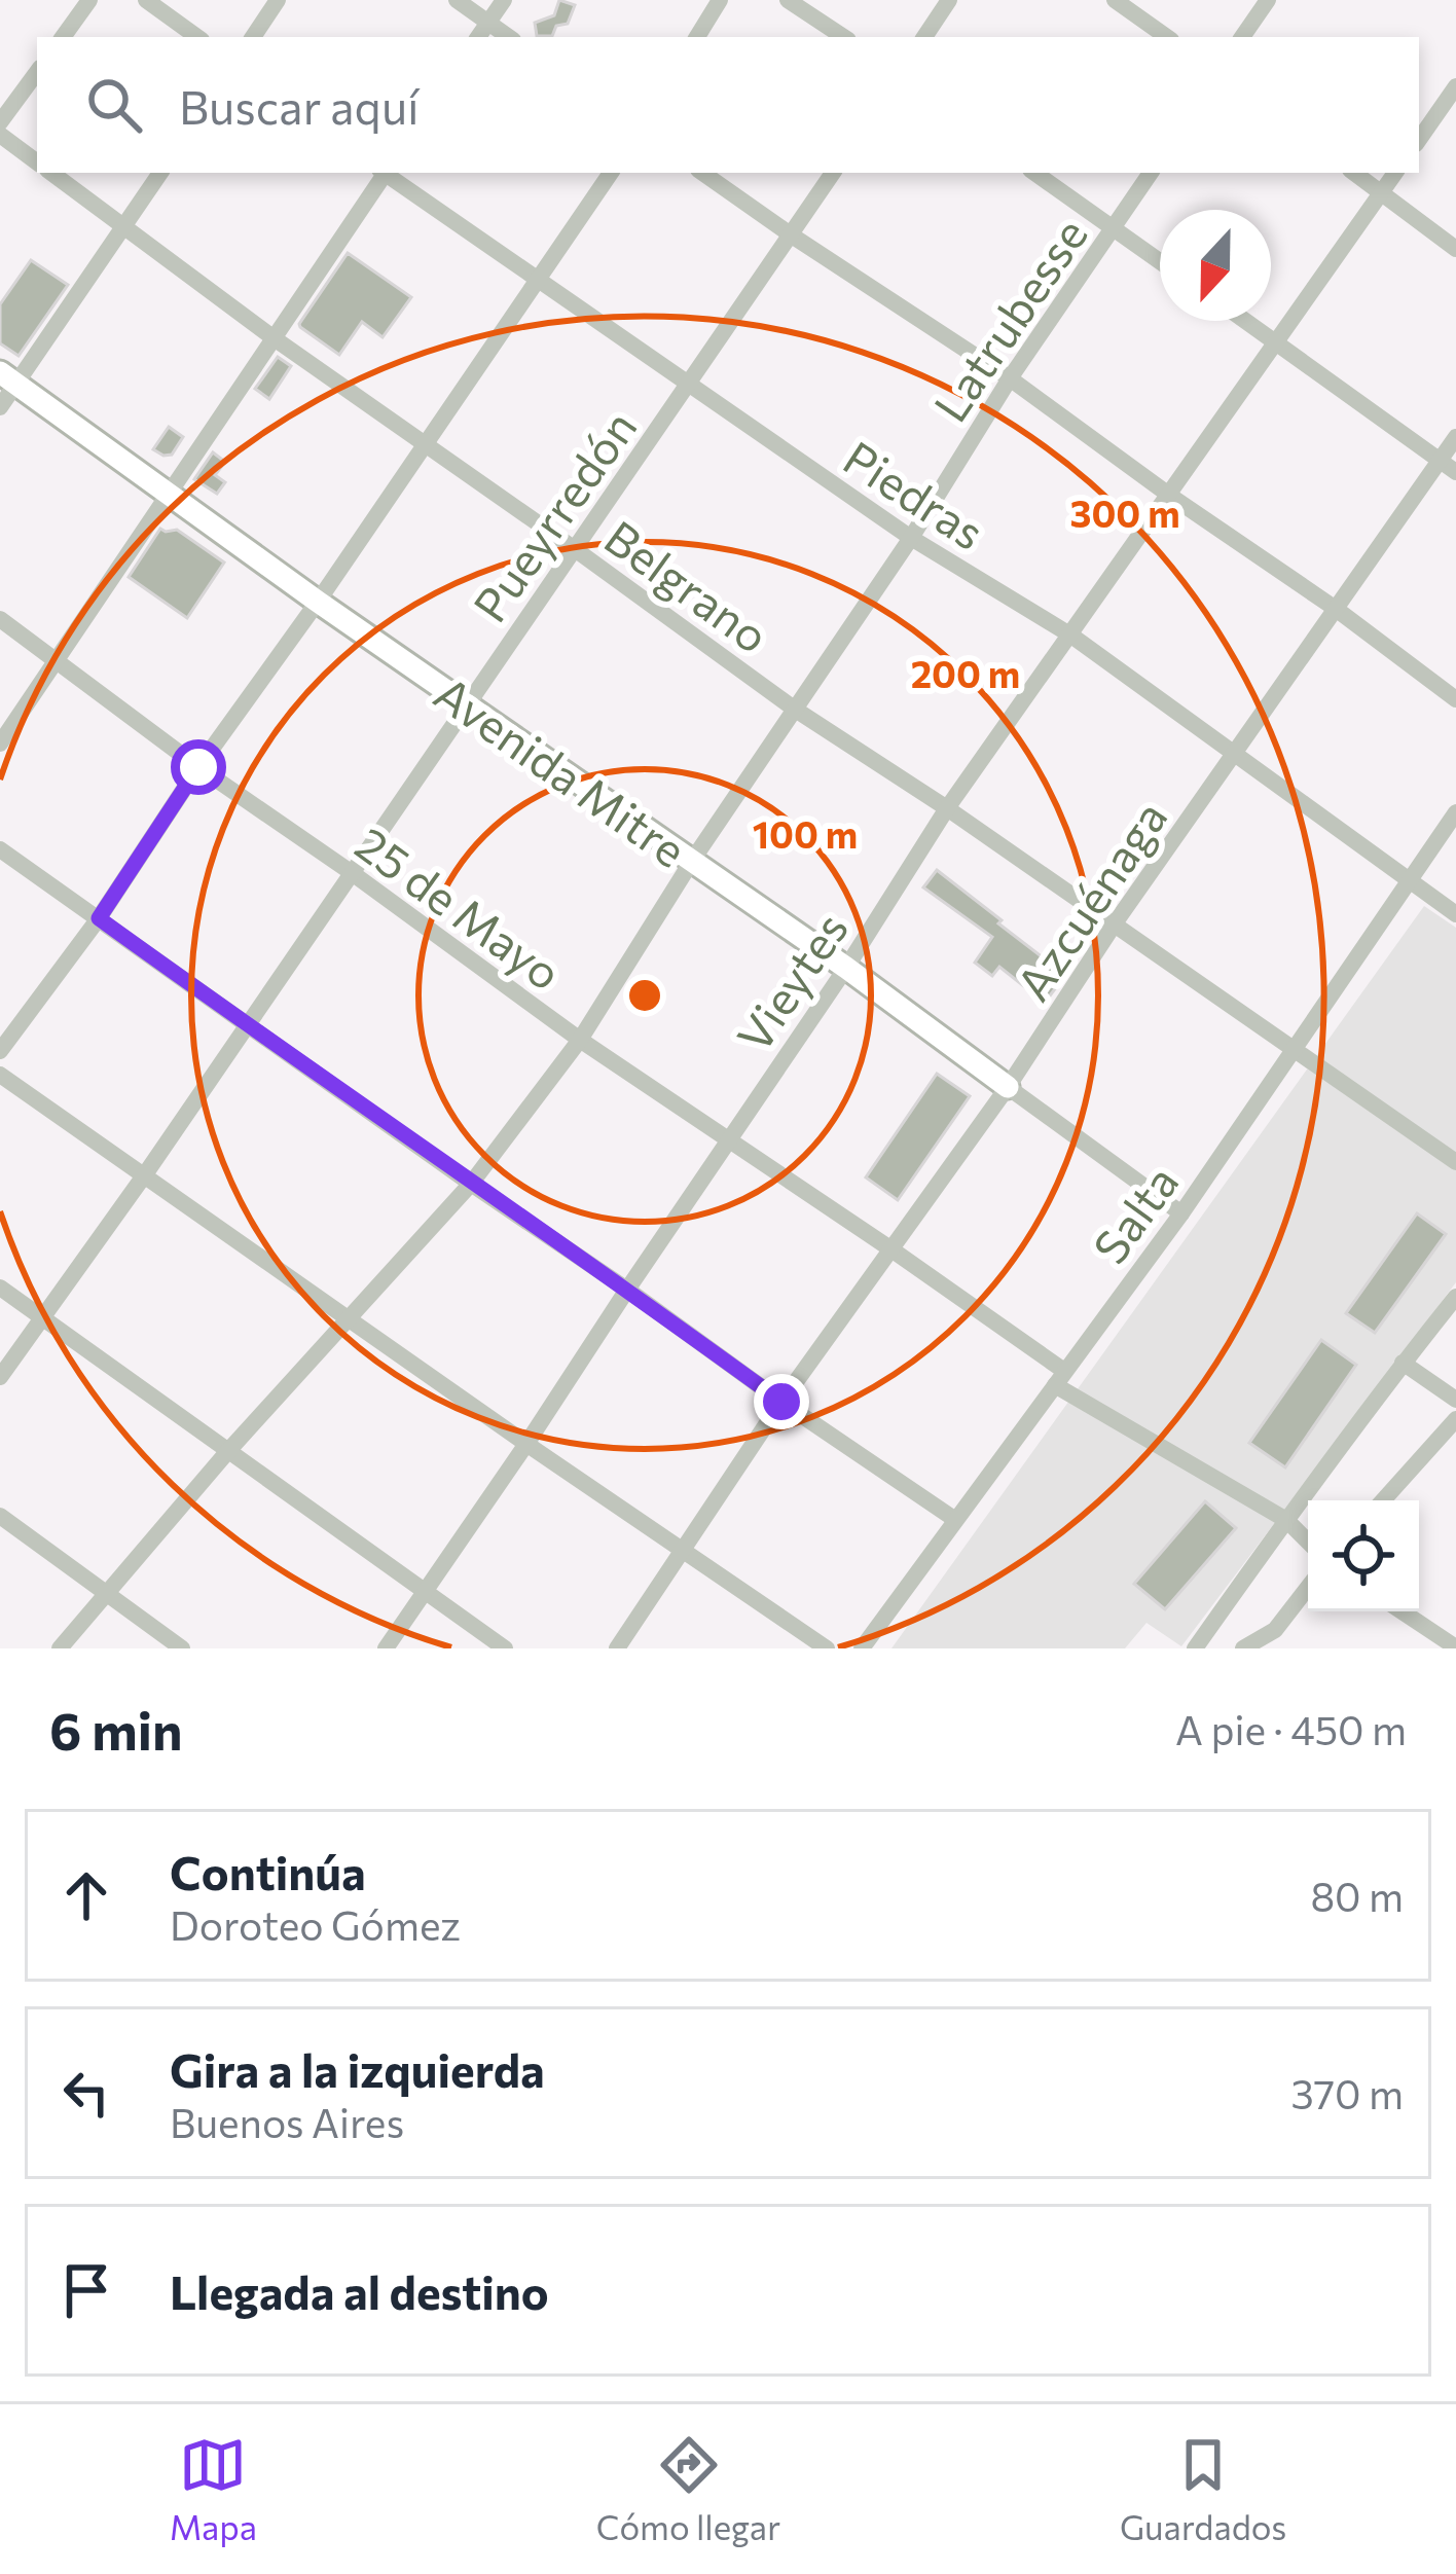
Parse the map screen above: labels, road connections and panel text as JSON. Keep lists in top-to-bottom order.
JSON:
{
  "streets": {
    "main road": ["Avenida Mitre"],
    "street": [
      "Latrubesse",
      "Piedras",
      "Pueyrredón",
      "Belgrano",
      "Azcuénaga",
      "25 de Mayo",
      "Vieytes",
      "Salta"
    ]
  },
  "crossings": [
    ["Latrubesse", "Piedras"],
    ["Latrubesse", "Belgrano"],
    ["Latrubesse", "Avenida Mitre"],
    ["Latrubesse", "25 de Mayo"],
    ["Piedras", "Pueyrredón"],
    ["Piedras", "Azcuénaga"],
    ["Piedras", "Vieytes"],
    ["Piedras", "Salta"],
    ["Pueyrredón", "Belgrano"],
    ["Pueyrredón", "Avenida Mitre"],
    ["Pueyrredón", "25 de Mayo"],
    ["Belgrano", "Azcuénaga"],
    ["Belgrano", "Vieytes"],
    ["Belgrano", "Salta"],
    ["Avenida Mitre", "Azcuénaga"],
    ["Avenida Mitre", "Vieytes"],
    ["Avenida Mitre", "Salta"],
    ["Azcuénaga", "25 de Mayo"],
    ["25 de Mayo", "Vieytes"],
    ["25 de Mayo", "Salta"]
  ],
  "north": "bottom",
  "page": {
    "search": "Buscar aquí",
    "heading": ["6 min", "A pie · 450 m"],
    "list": [
      ["Continúa", "Doroteo Gómez", "80 m"],
      ["Gira a la izquierda", "Buenos Aires", "370 m"],
      "Llegada al destino"
    ],
    "nav": ["Mapa", "Cómo llegar", "Guardados"]
  },
  "rings": ["300 m", "200 m", "100 m"]
}
